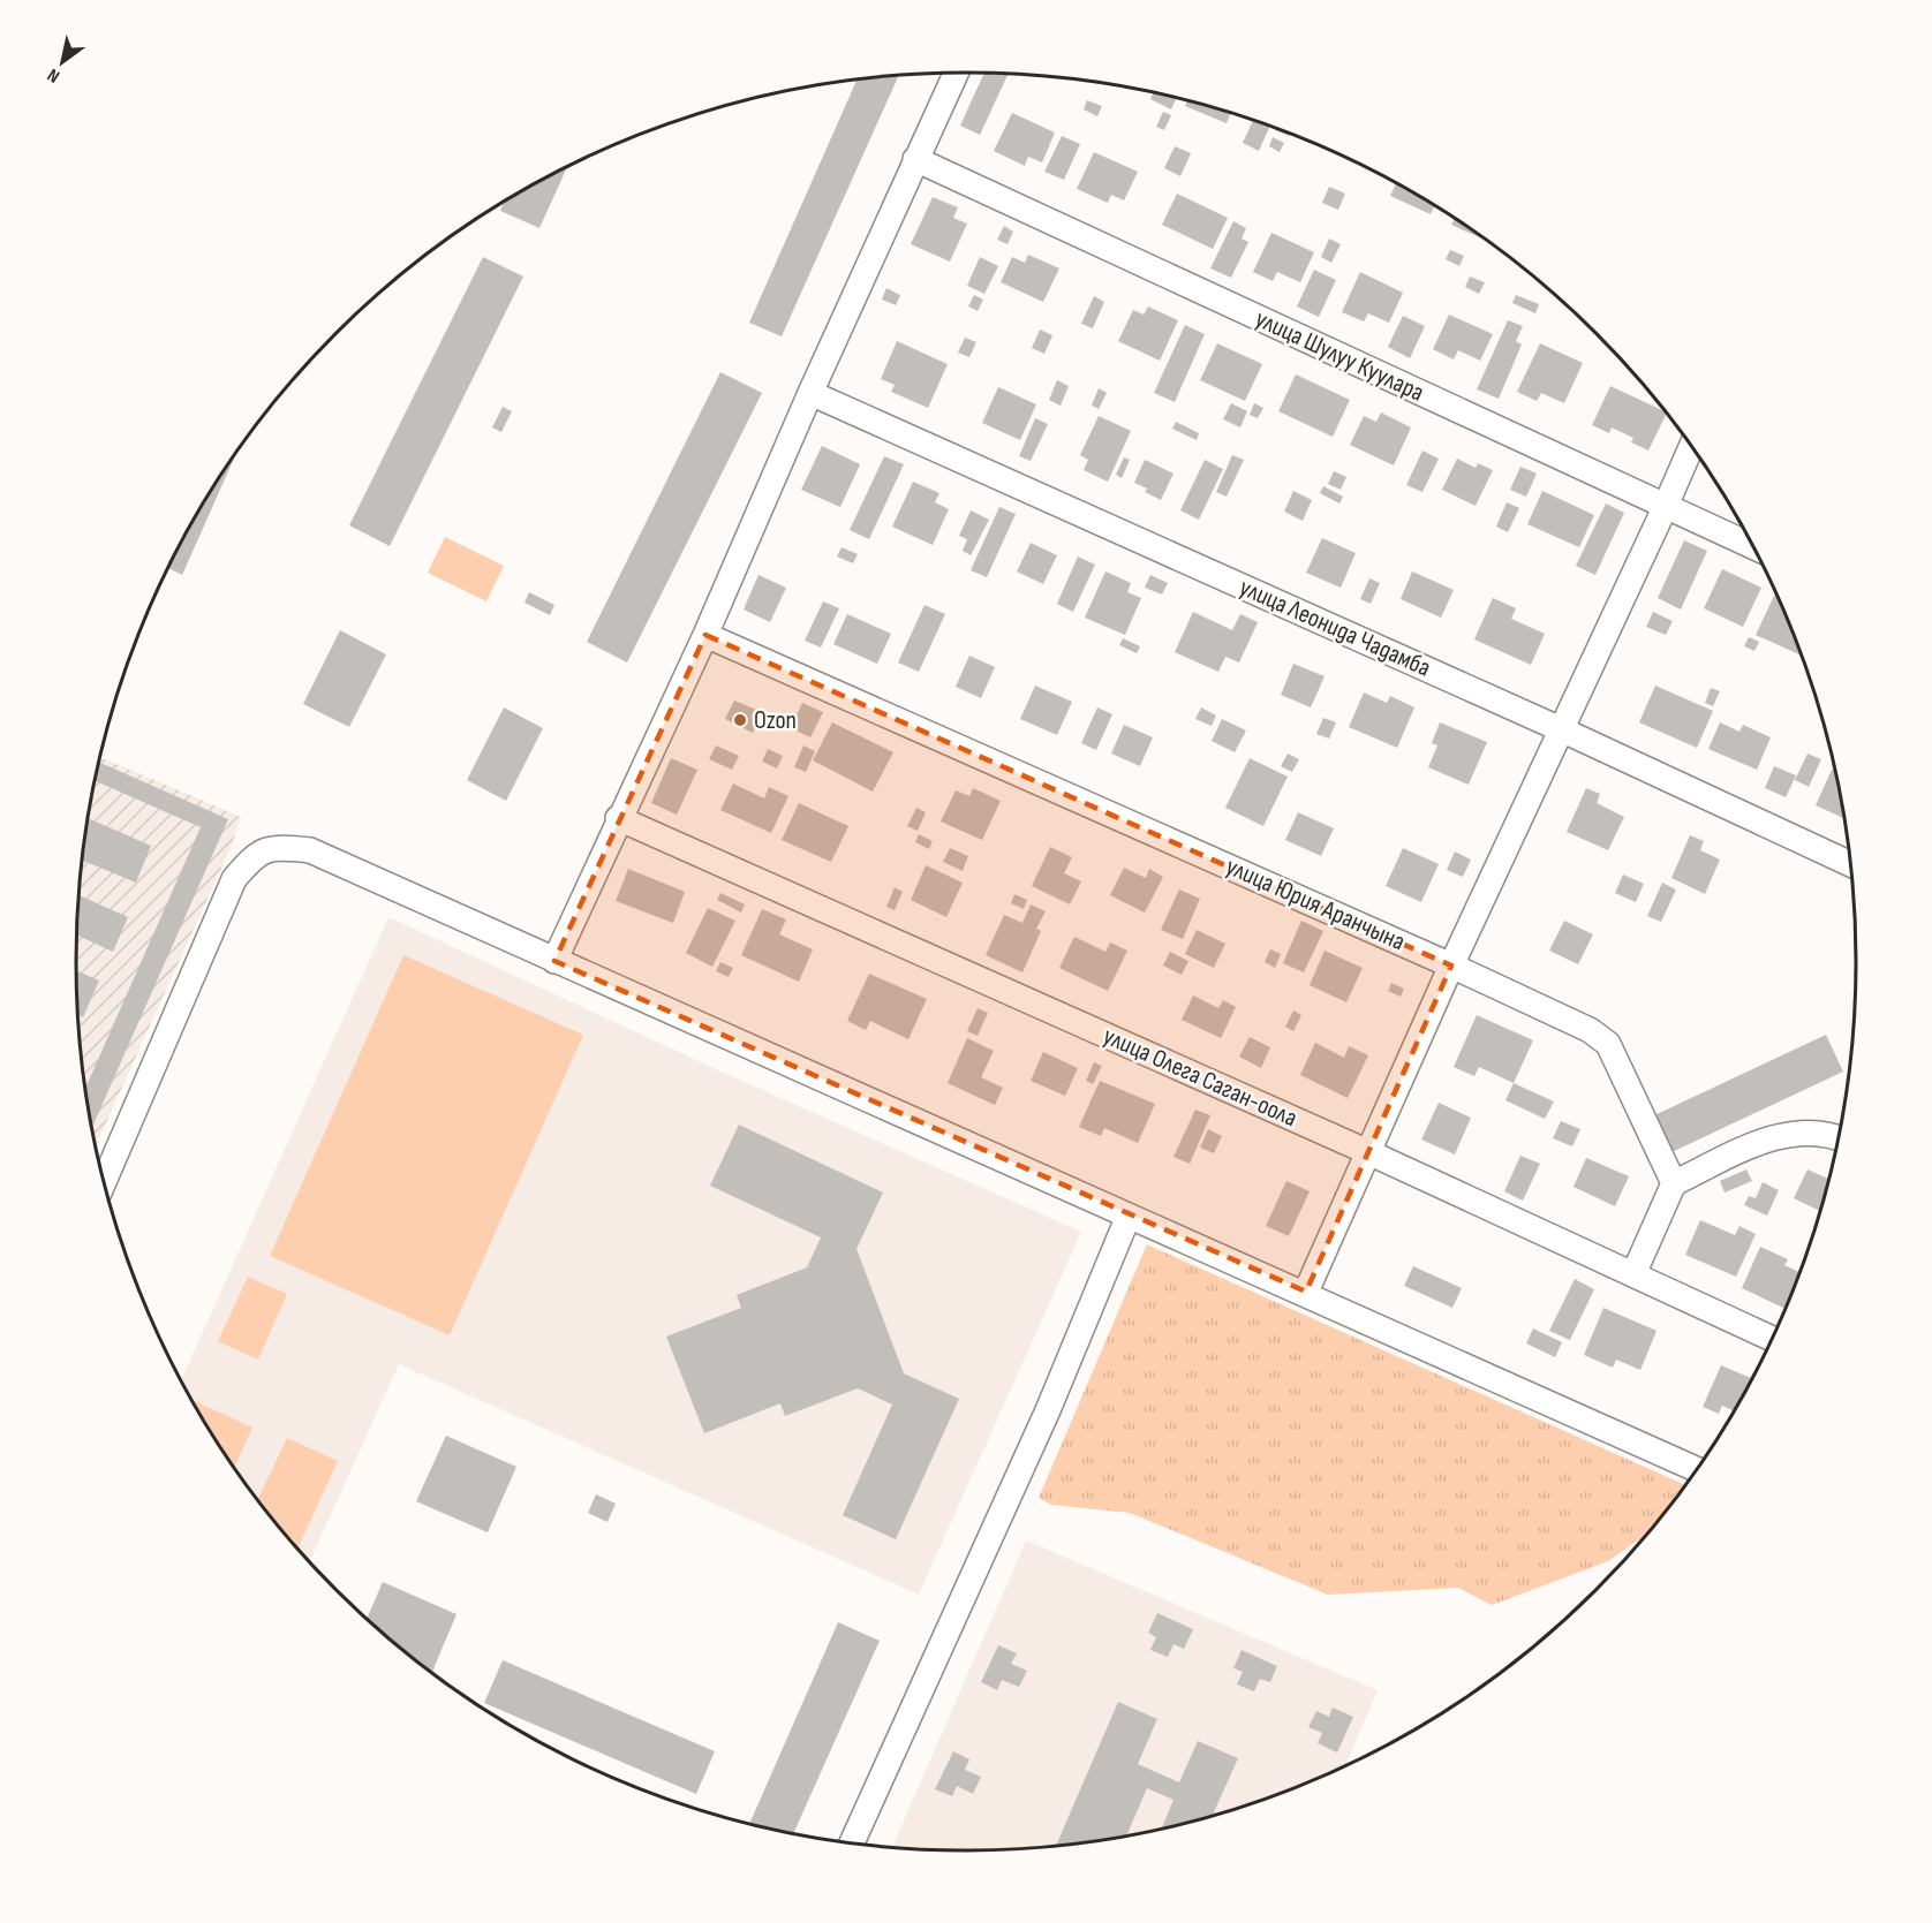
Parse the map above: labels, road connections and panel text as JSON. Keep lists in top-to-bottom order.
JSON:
{
  "streets": {
    "street": [
      "улица Шулуу Куулара",
      "улица Леонида Чадамба",
      "улица Юрия Аранчына",
      "улица Олега Саган-оола"
    ]
  },
  "places": ["Ozon"],
  "north": "bottom left"
}
